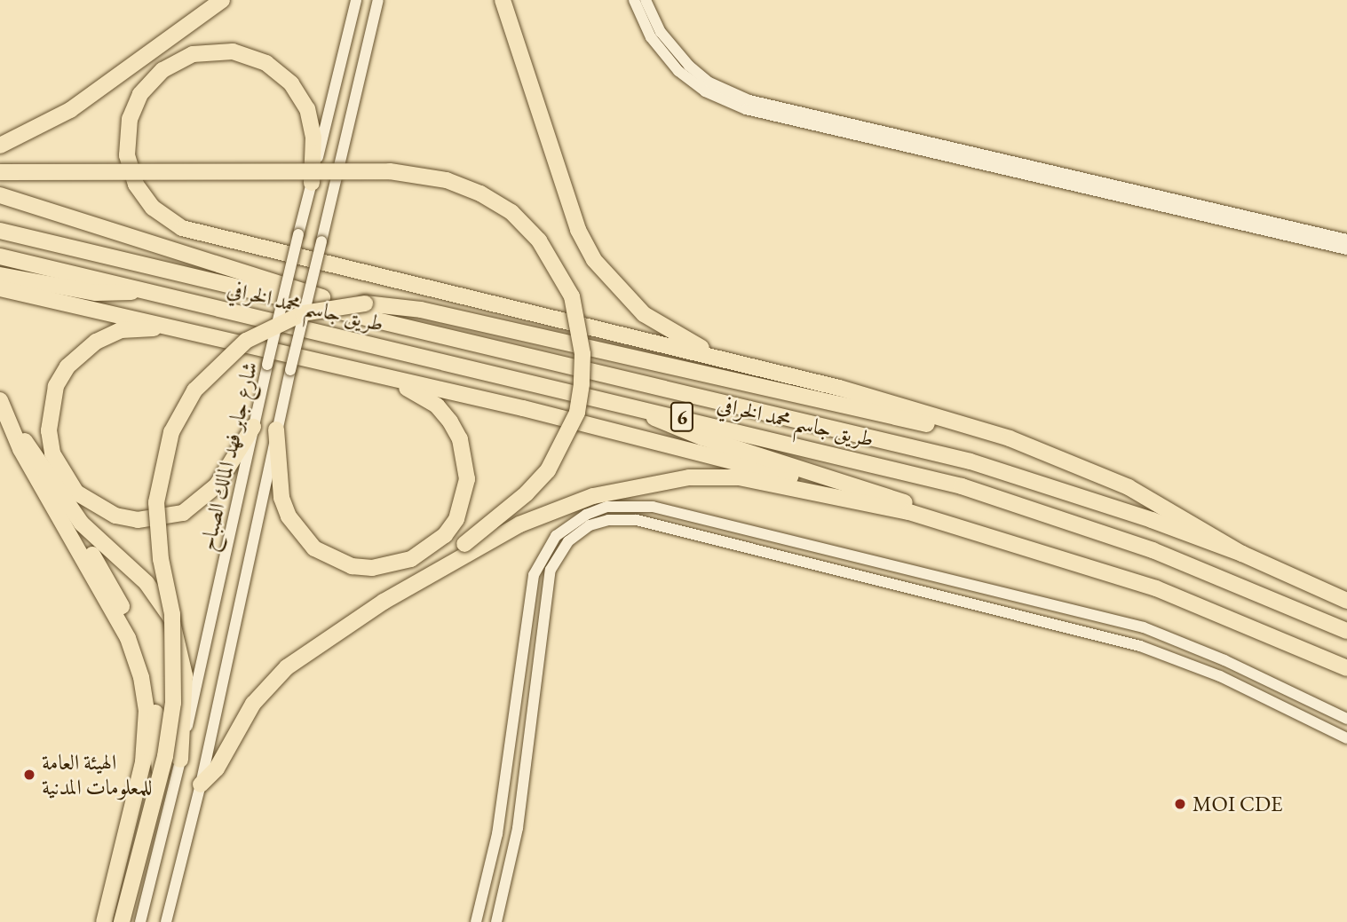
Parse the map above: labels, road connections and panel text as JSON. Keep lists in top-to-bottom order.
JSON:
{
  "streets": {
    "highway": ["طريق جاسم محمد الخرافي", "6"],
    "street": ["شارع جابر فهد المالك الصباح"]
  },
  "places": ["الهيئة العامة للمعلومات المدنية", "MOI CDE"]
}
